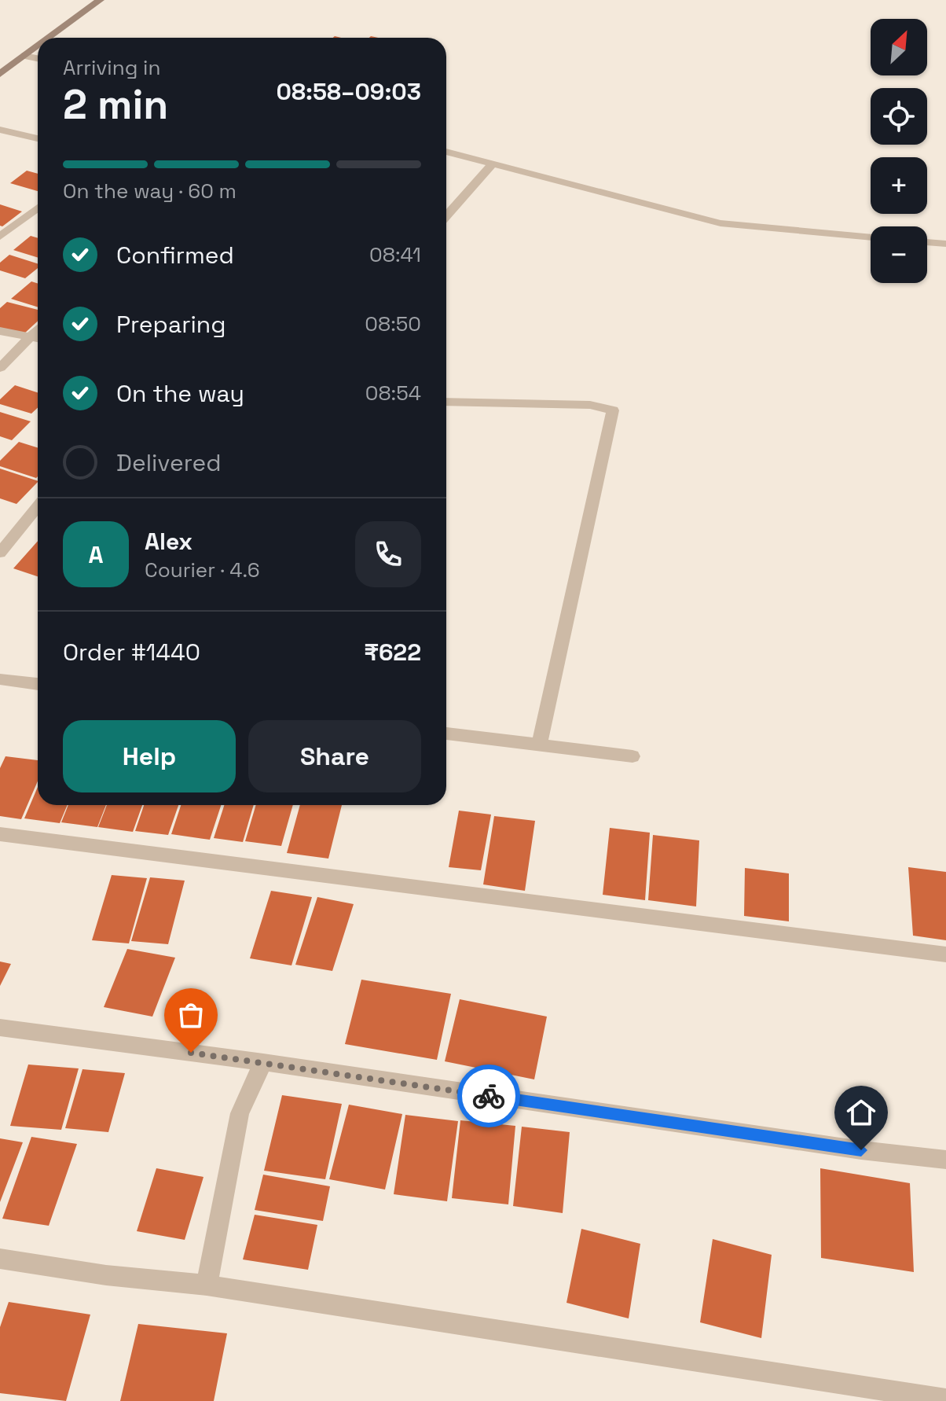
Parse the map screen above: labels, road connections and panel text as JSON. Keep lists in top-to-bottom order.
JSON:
{
  "north": "top right",
  "page": {
    "map_buttons": ["+", "−"],
    "heading": ["2 min", "Arriving in", "08:58–09:03"],
    "panel": [
      "Alex",
      "Courier · 4.6",
      "Order #1440",
      "₹622"
    ],
    "bar": "On the way · 60 m",
    "list": [
      ["Confirmed", "08:41"],
      ["Preparing", "08:50"],
      ["On the way", "08:54"],
      "Delivered"
    ],
    "round": "A",
    "buttons": ["Help", "Share"]
  }
}
